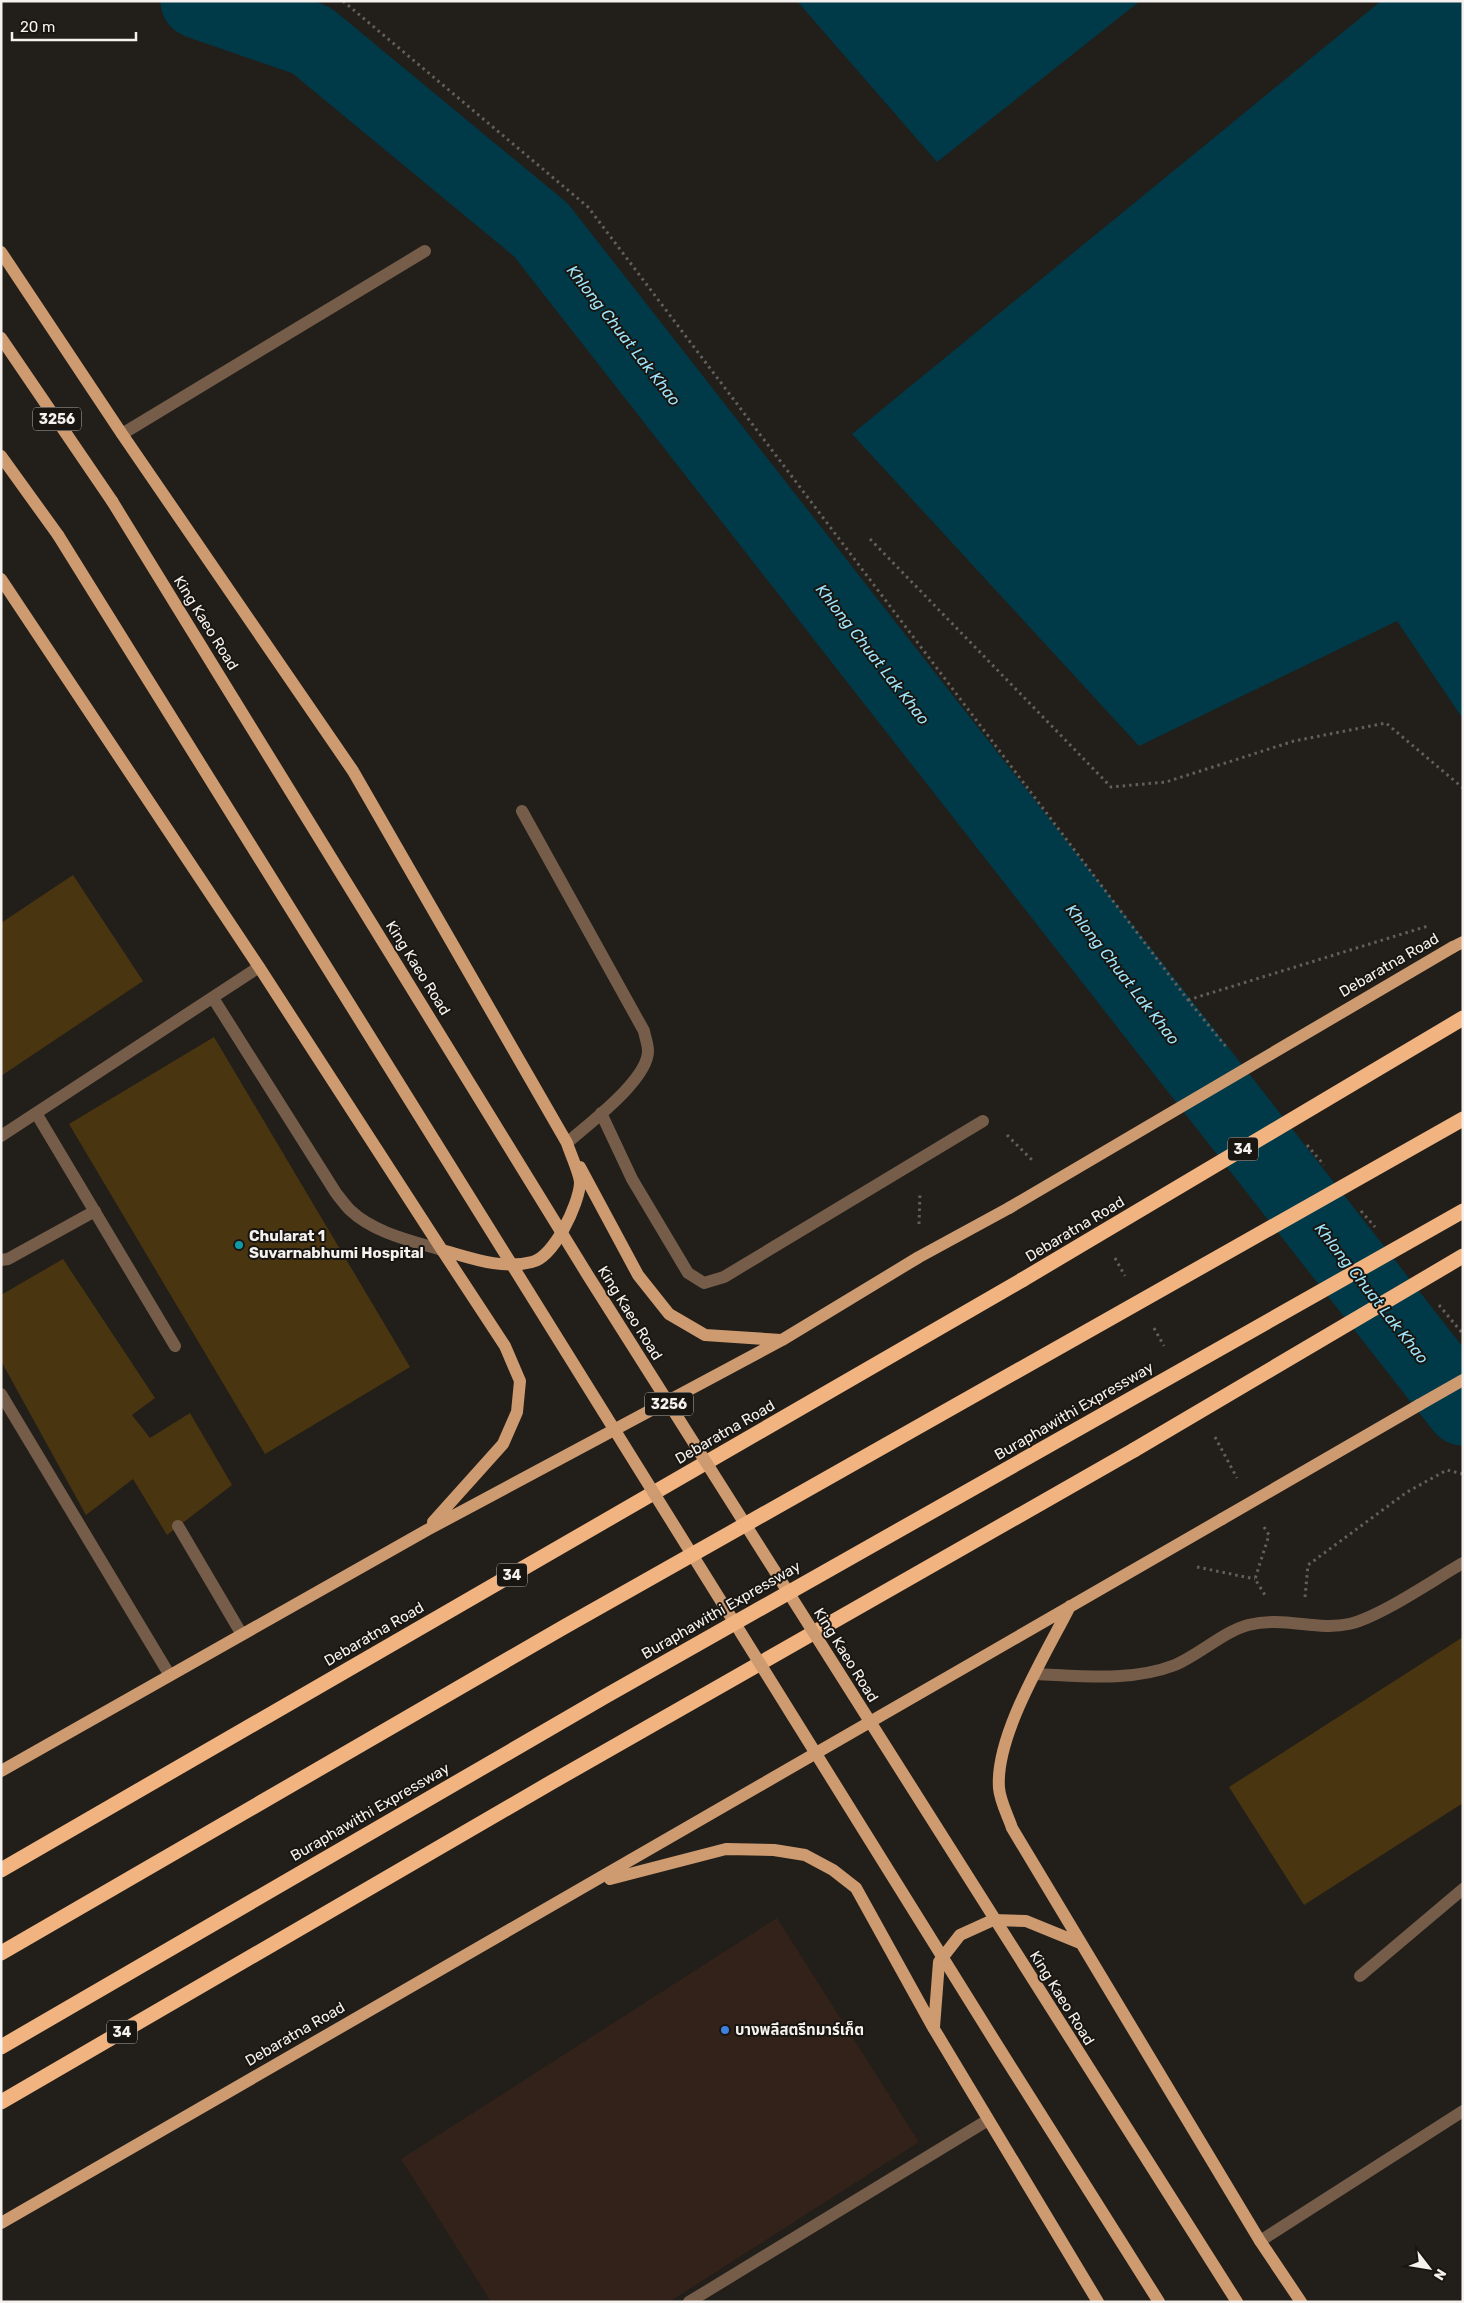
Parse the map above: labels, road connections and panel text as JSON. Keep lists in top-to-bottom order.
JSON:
{
  "streets": {
    "highway": ["Debaratna Road", "34", "Buraphawithi Expressway"],
    "main road": ["3256", "King Kaeo Road"]
  },
  "water": ["Khlong Chuat Lak Khao"],
  "places": ["Chularat 1 Suvarnabhumi Hospital", "บางพลีสตรีทมาร์เก็ต"],
  "scale_bar": "20 m",
  "north": "bottom right"
}
